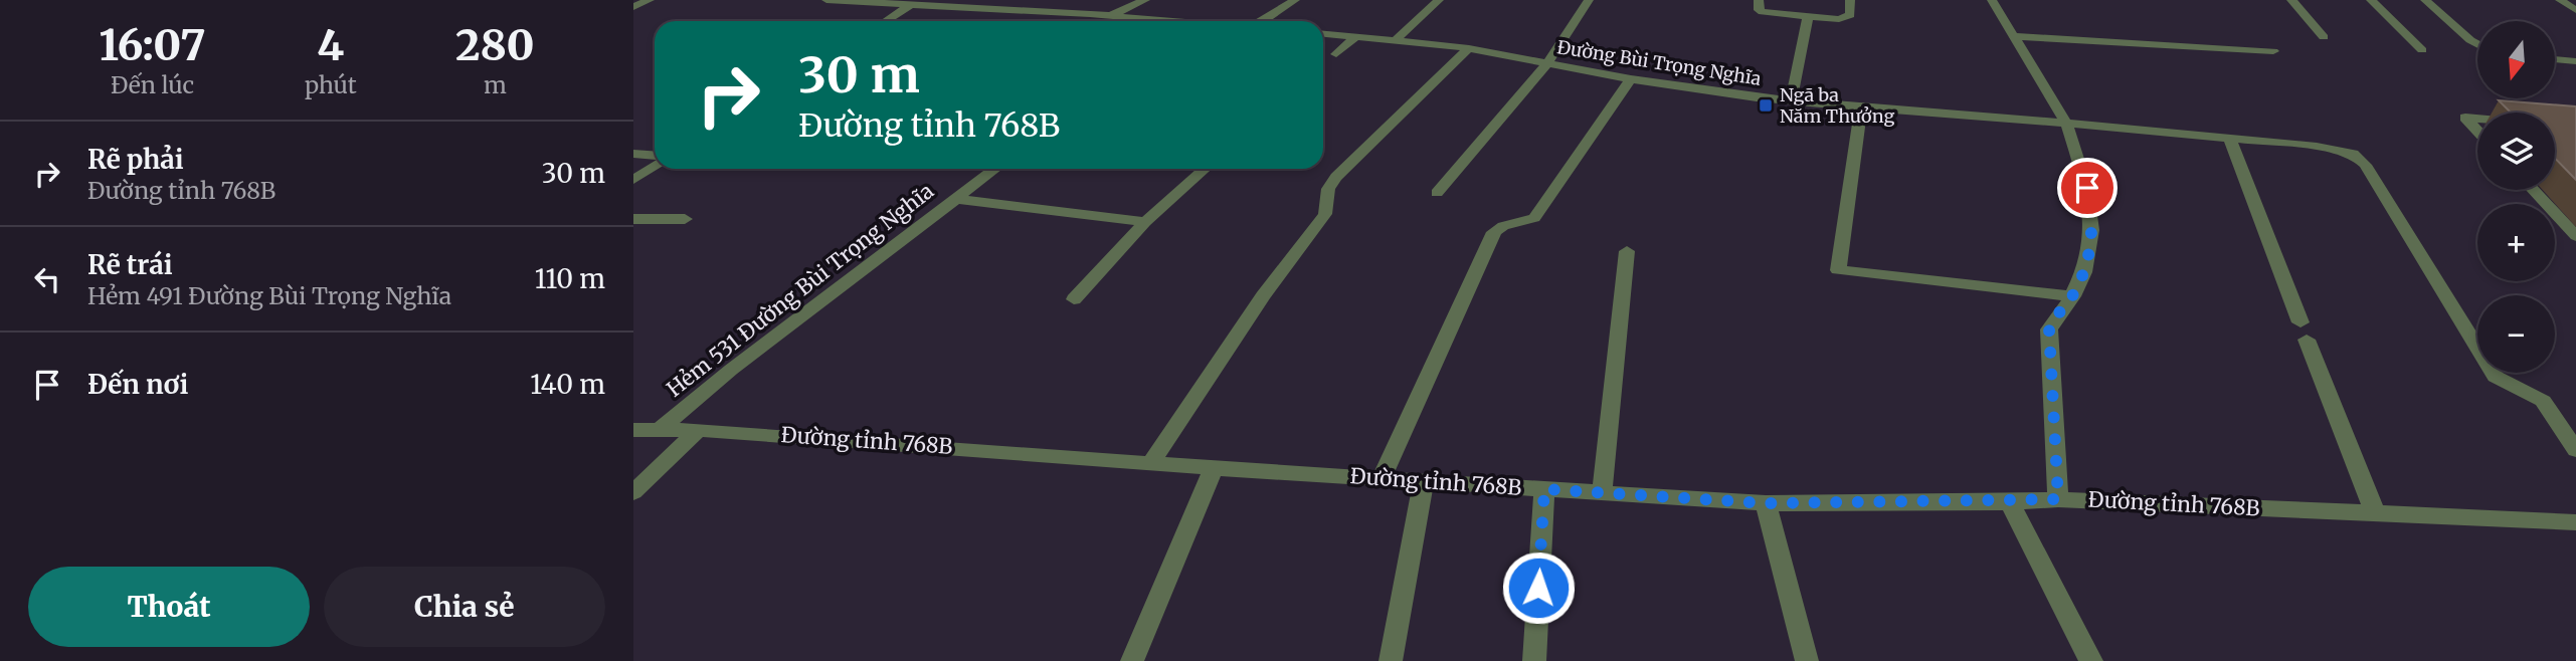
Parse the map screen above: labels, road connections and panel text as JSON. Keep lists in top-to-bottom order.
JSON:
{
  "streets": {
    "street": ["Đường Bùi Trọng Nghĩa", "Hẻm 531 Đường Bùi Trọng Nghĩa", "Đường tỉnh 768B"]
  },
  "crossings": [
    ["Hẻm 531 Đường Bùi Trọng Nghĩa", "Đường tỉnh 768B"]
  ],
  "places": {
    "transit": ["Ngã ba Năm Thưởng"]
  },
  "north": "bottom",
  "page": {
    "eta": [
      "16:07",
      "Đến lúc",
      "4",
      "phút",
      "280",
      "m"
    ],
    "map_buttons": ["+", "−"],
    "turn": ["30 m", "Đường tỉnh 768B"],
    "list": [
      {
        "name": "Rẽ phải",
        "note": "Đường tỉnh 768B",
        "value": "30 m"
      },
      {
        "name": "Rẽ trái",
        "note": "Hẻm 491 Đường Bùi Trọng Nghĩa",
        "value": "110 m"
      },
      {
        "name": "Đến nơi",
        "value": "140 m"
      }
    ],
    "buttons": ["Thoát", "Chia sẻ"]
  }
}
